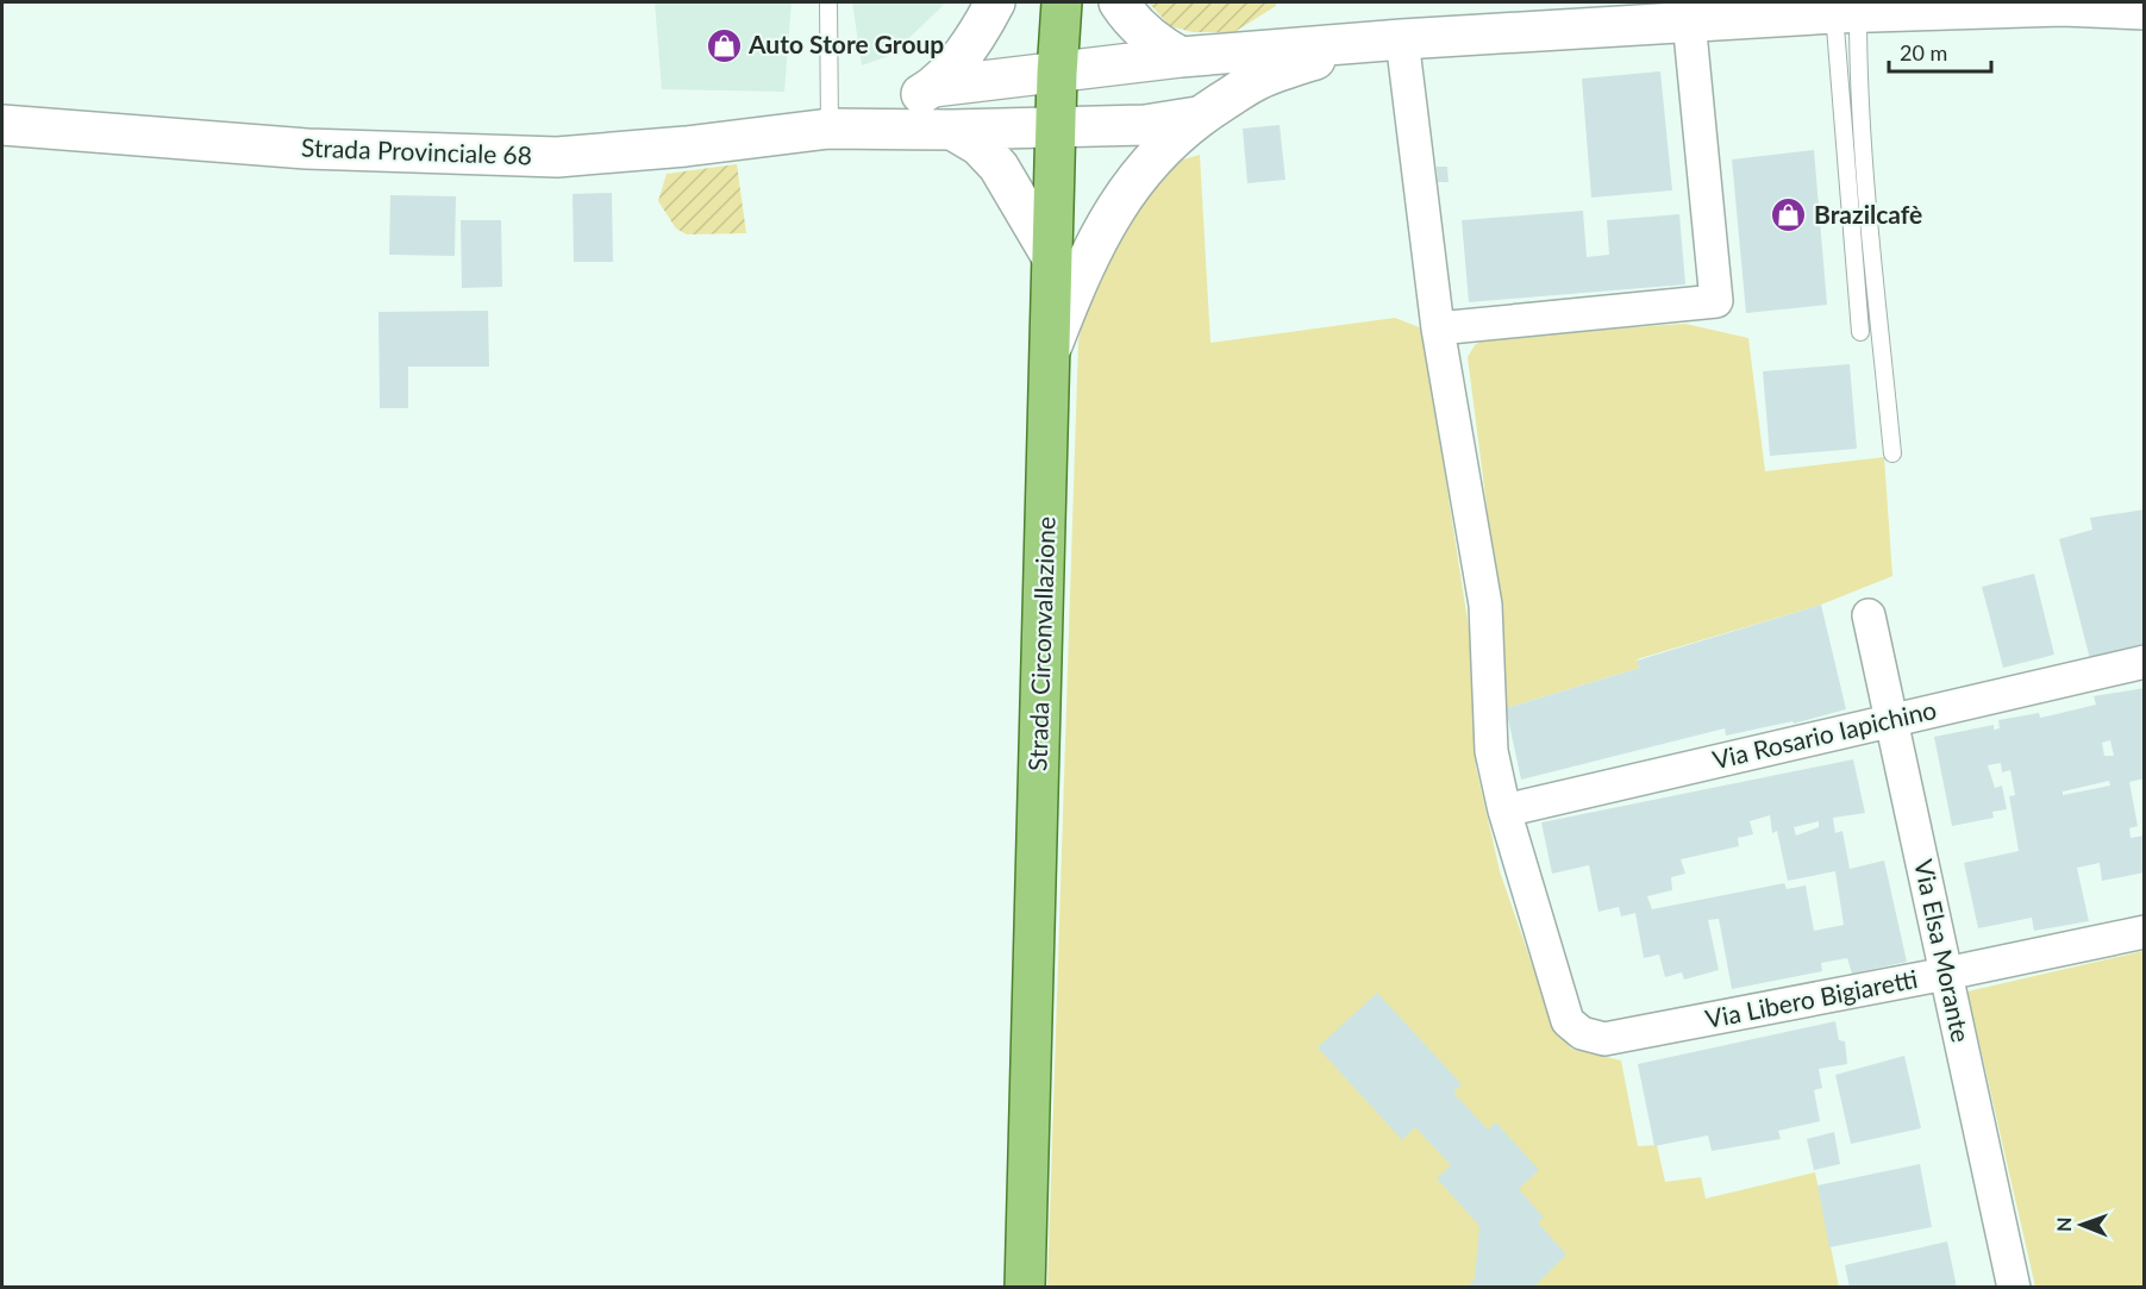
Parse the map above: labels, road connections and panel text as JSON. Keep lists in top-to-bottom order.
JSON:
{
  "streets": {
    "main road": ["Strada Circonvallazione"],
    "street": [
      "Strada Provinciale 68",
      "Via Rosario Iapichino",
      "Via Elsa Morante",
      "Via Libero Bigiaretti"
    ]
  },
  "crossings": [
    ["Via Rosario Iapichino", "Via Elsa Morante"],
    ["Via Rosario Iapichino", "Via Libero Bigiaretti"],
    ["Via Elsa Morante", "Via Libero Bigiaretti"]
  ],
  "places": {
    "shop": ["Auto Store Group", "Brazilcafè"]
  },
  "scale_bar": "20 m",
  "north": "left"
}
